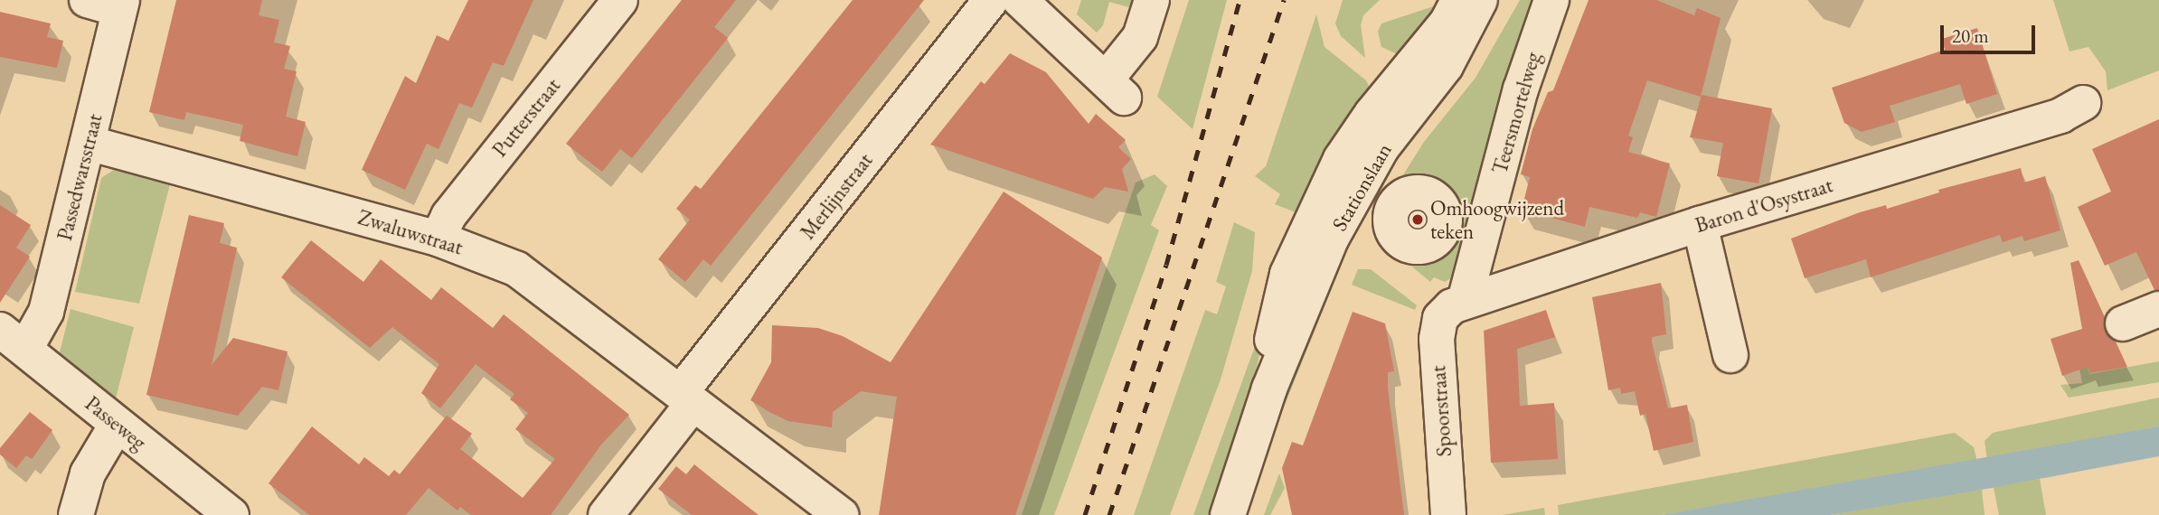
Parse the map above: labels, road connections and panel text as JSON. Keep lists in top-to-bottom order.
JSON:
{
  "streets": {
    "street": [
      "Teersmortelweg",
      "Putterstraat",
      "Passedwarsstraat",
      "Stationslaan",
      "Merlijnstraat",
      "Baron d'Osystraat",
      "Zwaluwstraat",
      "Spoorstraat",
      "Passeweg"
    ]
  },
  "crossings": [
    ["Teersmortelweg", "Baron d'Osystraat"],
    ["Teersmortelweg", "Spoorstraat"],
    ["Putterstraat", "Zwaluwstraat"],
    ["Passedwarsstraat", "Zwaluwstraat"],
    ["Passedwarsstraat", "Passeweg"],
    ["Merlijnstraat", "Zwaluwstraat"],
    ["Baron d'Osystraat", "Spoorstraat"]
  ],
  "places": ["Omhoogwijzend teken"],
  "scale_bar": "20 m"
}
